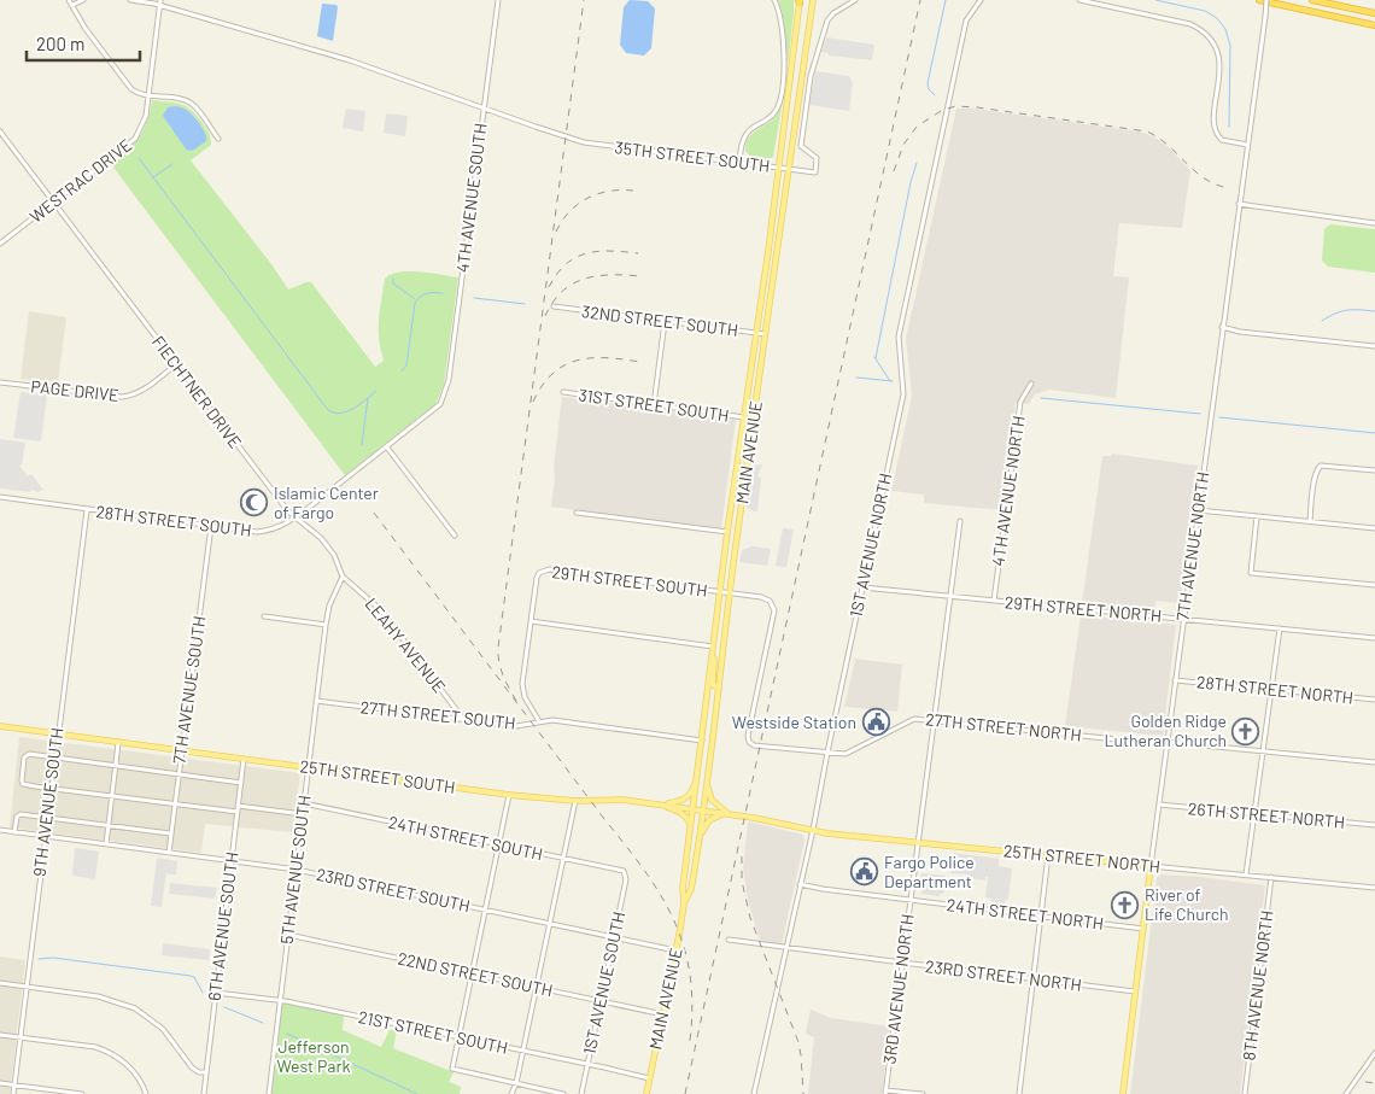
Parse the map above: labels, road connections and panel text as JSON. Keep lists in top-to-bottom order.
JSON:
{
  "streets": {
    "main road": [
      "MAIN AVENUE",
      "7TH AVENUE NORTH",
      "25TH STREET SOUTH",
      "25TH STREET NORTH"
    ],
    "street": [
      "35TH STREET SOUTH",
      "WESTRAC DRIVE",
      "4TH AVENUE SOUTH",
      "32ND STREET SOUTH",
      "PAGE DRIVE",
      "FIECHTNER DRIVE",
      "31ST STREET SOUTH",
      "4TH AVENUE NORTH",
      "28TH STREET SOUTH",
      "1ST AVENUE NORTH",
      "29TH STREET SOUTH",
      "29TH STREET NORTH",
      "LEAHY AVENUE",
      "7TH AVENUE SOUTH",
      "28TH STREET NORTH",
      "27TH STREET SOUTH",
      "27TH STREET NORTH",
      "9TH AVENUE SOUTH",
      "26TH STREET NORTH",
      "24TH STREET SOUTH",
      "5TH AVENUE SOUTH",
      "23RD STREET SOUTH",
      "24TH STREET NORTH",
      "6TH AVENUE SOUTH",
      "22ND STREET SOUTH",
      "23RD STREET NORTH",
      "1ST AVENUE SOUTH",
      "8TH AVENUE NORTH",
      "3RD AVENUE NORTH",
      "21ST STREET SOUTH"
    ]
  },
  "crossings": [
    ["35TH STREET SOUTH", "WESTRAC DRIVE"],
    ["35TH STREET SOUTH", "4TH AVENUE SOUTH"],
    ["35TH STREET SOUTH", "MAIN AVENUE"],
    ["WESTRAC DRIVE", "FIECHTNER DRIVE"],
    ["4TH AVENUE SOUTH", "28TH STREET SOUTH"],
    ["32ND STREET SOUTH", "MAIN AVENUE"],
    ["PAGE DRIVE", "FIECHTNER DRIVE"],
    ["FIECHTNER DRIVE", "28TH STREET SOUTH"],
    ["FIECHTNER DRIVE", "LEAHY AVENUE"],
    ["FIECHTNER DRIVE", "5TH AVENUE SOUTH"],
    ["31ST STREET SOUTH", "MAIN AVENUE"],
    ["MAIN AVENUE", "29TH STREET SOUTH"],
    ["MAIN AVENUE", "27TH STREET SOUTH"],
    ["MAIN AVENUE", "27TH STREET NORTH"],
    ["MAIN AVENUE", "25TH STREET SOUTH"],
    ["MAIN AVENUE", "23RD STREET SOUTH"],
    ["MAIN AVENUE", "22ND STREET SOUTH"],
    ["MAIN AVENUE", "21ST STREET SOUTH"],
    ["4TH AVENUE NORTH", "29TH STREET NORTH"],
    ["28TH STREET SOUTH", "7TH AVENUE SOUTH"],
    ["28TH STREET SOUTH", "9TH AVENUE SOUTH"],
    ["1ST AVENUE NORTH", "29TH STREET NORTH"],
    ["1ST AVENUE NORTH", "27TH STREET NORTH"],
    ["1ST AVENUE NORTH", "25TH STREET NORTH"],
    ["1ST AVENUE NORTH", "24TH STREET NORTH"],
    ["1ST AVENUE NORTH", "23RD STREET NORTH"],
    ["7TH AVENUE NORTH", "29TH STREET NORTH"],
    ["7TH AVENUE NORTH", "28TH STREET NORTH"],
    ["7TH AVENUE NORTH", "27TH STREET NORTH"],
    ["7TH AVENUE NORTH", "26TH STREET NORTH"],
    ["7TH AVENUE NORTH", "25TH STREET NORTH"],
    ["7TH AVENUE NORTH", "24TH STREET NORTH"],
    ["7TH AVENUE NORTH", "23RD STREET NORTH"],
    ["29TH STREET SOUTH", "27TH STREET SOUTH"],
    ["29TH STREET SOUTH", "27TH STREET NORTH"],
    ["29TH STREET NORTH", "3RD AVENUE NORTH"],
    ["LEAHY AVENUE", "27TH STREET SOUTH"],
    ["LEAHY AVENUE", "5TH AVENUE SOUTH"],
    ["7TH AVENUE SOUTH", "25TH STREET SOUTH"],
    ["7TH AVENUE SOUTH", "23RD STREET SOUTH"],
    ["27TH STREET SOUTH", "5TH AVENUE SOUTH"],
    ["27TH STREET NORTH", "3RD AVENUE NORTH"],
    ["25TH STREET SOUTH", "9TH AVENUE SOUTH"],
    ["25TH STREET SOUTH", "25TH STREET NORTH"],
    ["25TH STREET SOUTH", "5TH AVENUE SOUTH"],
    ["25TH STREET SOUTH", "6TH AVENUE SOUTH"],
    ["9TH AVENUE SOUTH", "23RD STREET SOUTH"],
    ["24TH STREET SOUTH", "5TH AVENUE SOUTH"],
    ["24TH STREET SOUTH", "1ST AVENUE SOUTH"],
    ["25TH STREET NORTH", "8TH AVENUE NORTH"],
    ["25TH STREET NORTH", "3RD AVENUE NORTH"],
    ["5TH AVENUE SOUTH", "23RD STREET SOUTH"],
    ["5TH AVENUE SOUTH", "22ND STREET SOUTH"],
    ["5TH AVENUE SOUTH", "21ST STREET SOUTH"],
    ["23RD STREET SOUTH", "6TH AVENUE SOUTH"],
    ["23RD STREET SOUTH", "1ST AVENUE SOUTH"],
    ["24TH STREET NORTH", "3RD AVENUE NORTH"],
    ["6TH AVENUE SOUTH", "21ST STREET SOUTH"],
    ["22ND STREET SOUTH", "1ST AVENUE SOUTH"],
    ["23RD STREET NORTH", "3RD AVENUE NORTH"],
    ["1ST AVENUE SOUTH", "21ST STREET SOUTH"]
  ],
  "parks": ["Jefferson West Park"],
  "places": {
    "mosque": ["Islamic Center of Fargo"],
    "public building": ["Westside Station", "Fargo Police Department"],
    "church": ["Golden Ridge Lutheran Church", "River of Life Church"]
  },
  "scale_bar": "200 m"
}
